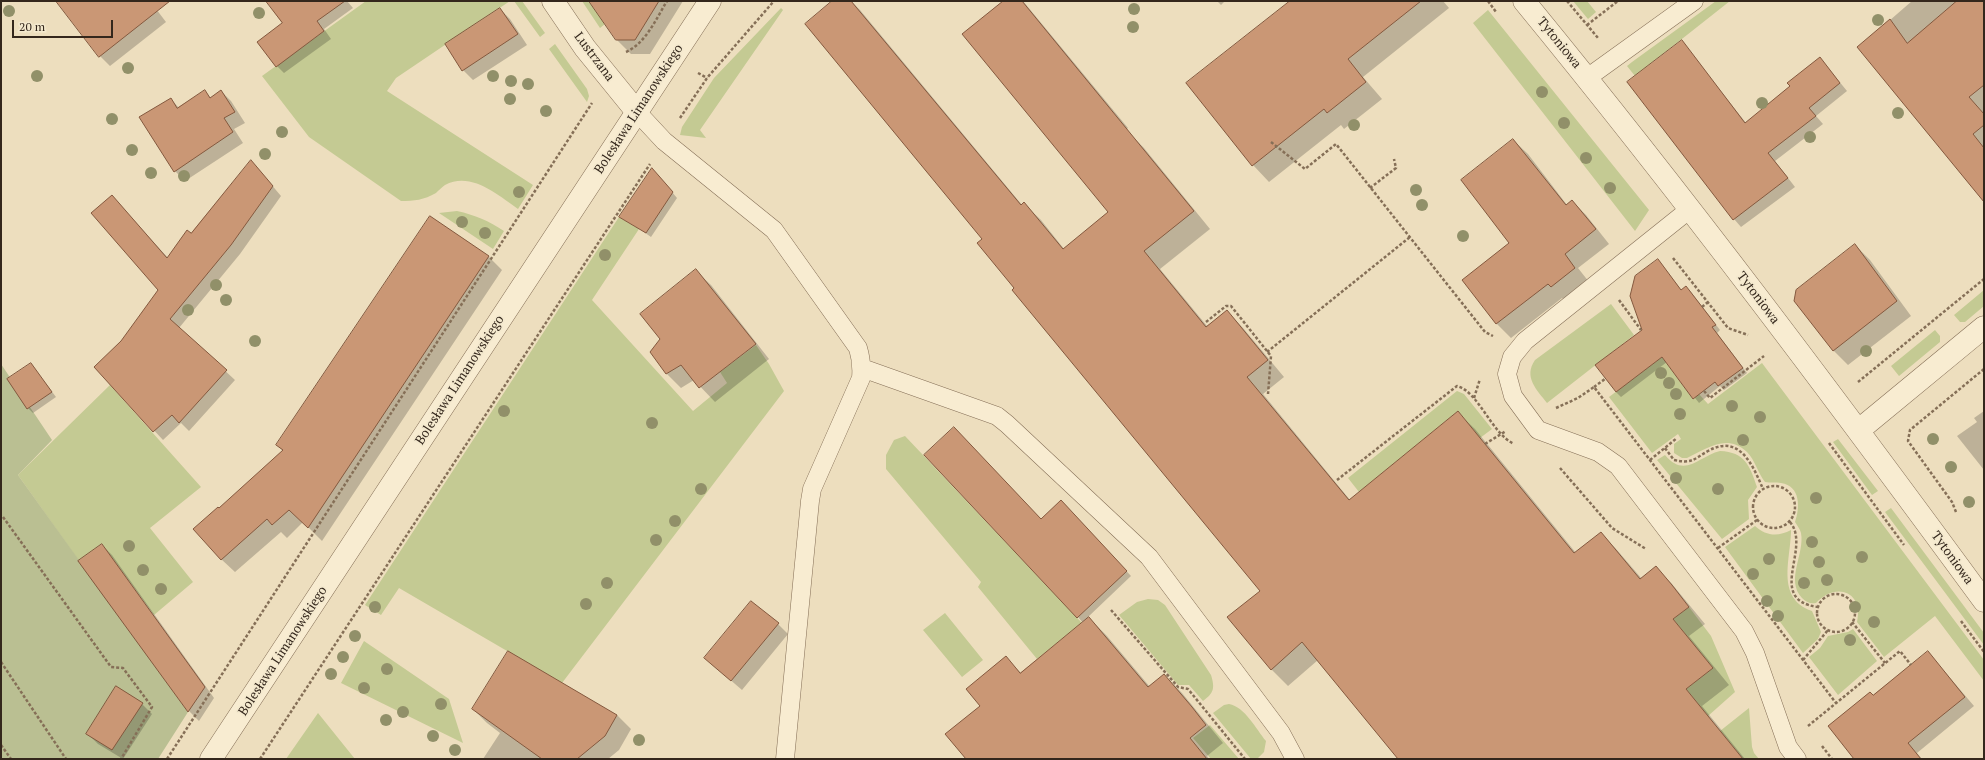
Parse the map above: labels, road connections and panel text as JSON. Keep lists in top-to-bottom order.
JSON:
{
  "streets": {
    "street": ["Tytoniowa", "Lustrzana", "Bolesława Limanowskiego"]
  },
  "crossings": [
    ["Lustrzana", "Bolesława Limanowskiego"]
  ],
  "scale_bar": "20 m"
}
